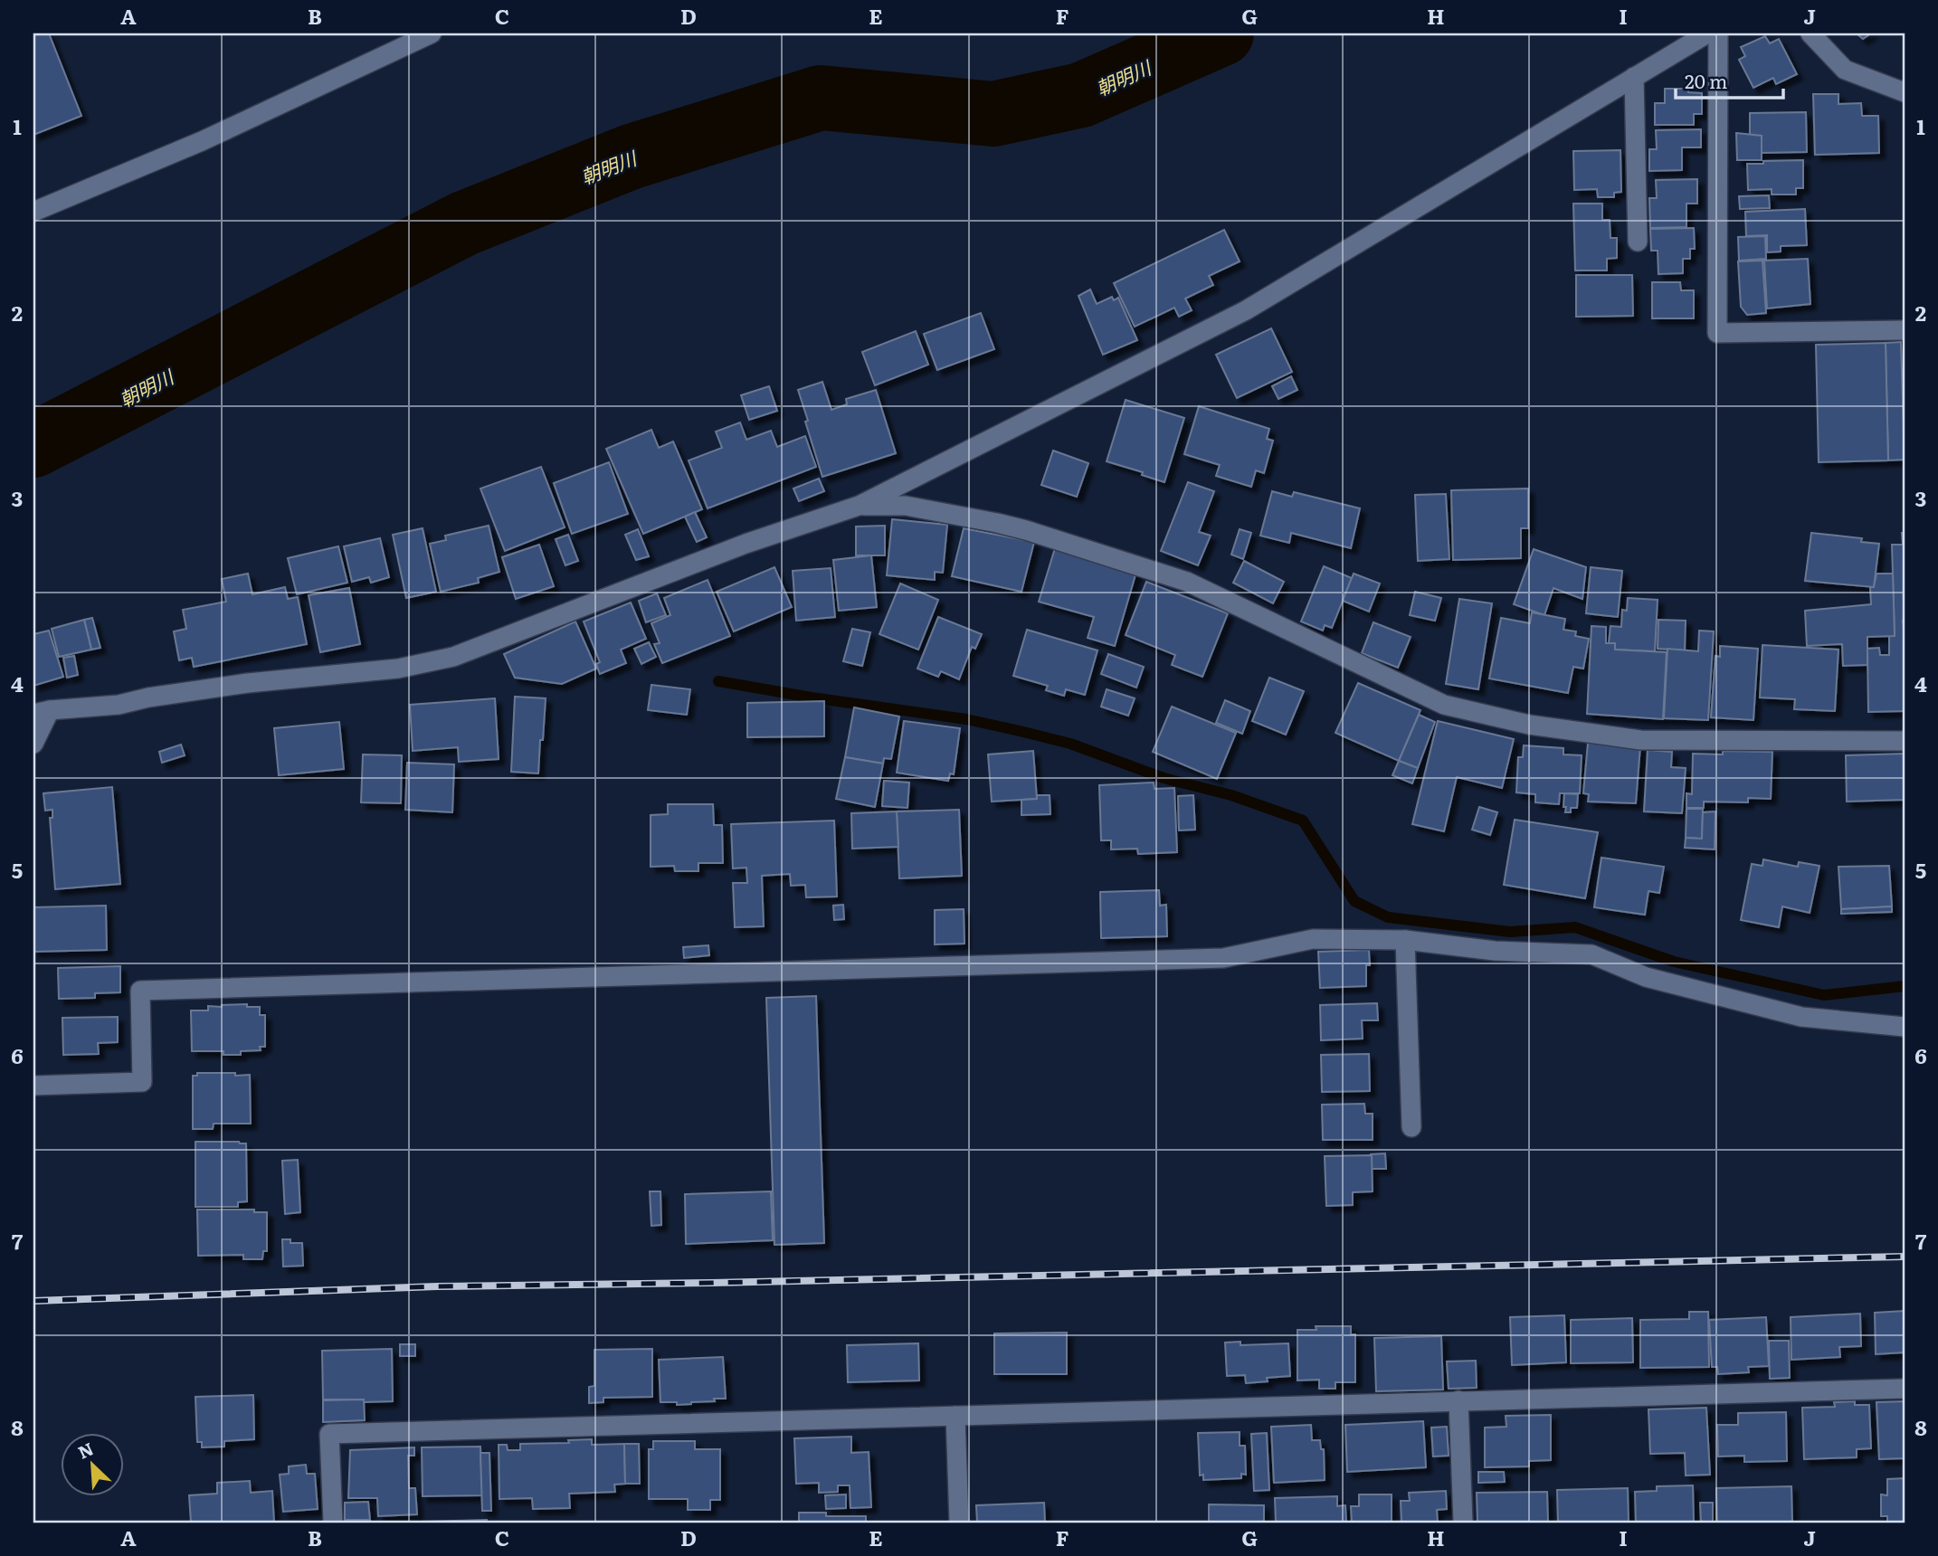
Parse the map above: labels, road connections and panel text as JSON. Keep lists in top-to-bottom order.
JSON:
{
  "water": ["朝明川"],
  "scale_bar": "20 m",
  "north": "top left",
  "grid": {
    "columns": [
      "A",
      "B",
      "C",
      "D",
      "E",
      "F",
      "G",
      "H",
      "I",
      "J"
    ],
    "rows": [
      "1",
      "2",
      "3",
      "4",
      "5",
      "6",
      "7",
      "8"
    ]
  }
}
